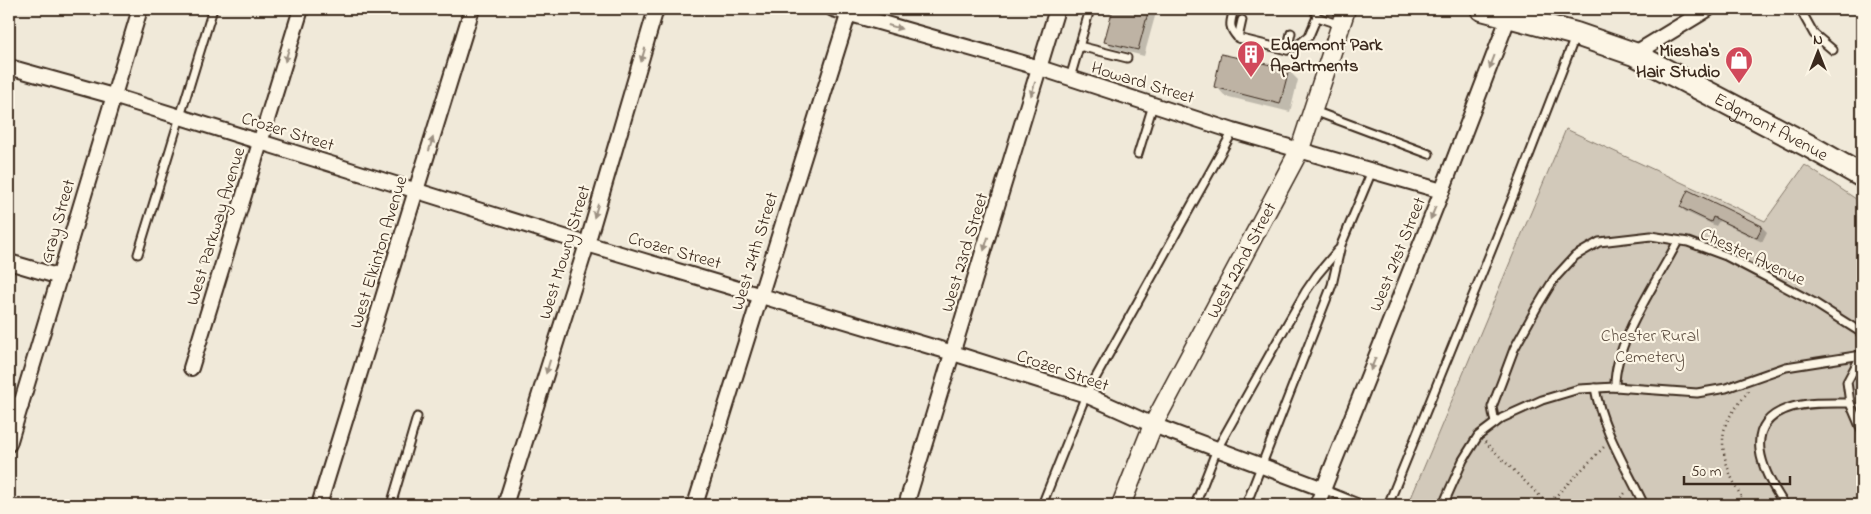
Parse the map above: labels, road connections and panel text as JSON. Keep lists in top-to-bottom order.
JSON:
{
  "streets": {
    "main road": ["Edgmont Avenue"],
    "street": [
      "Howard Street",
      "Crozer Street",
      "Gray Street",
      "West Parkway Avenue",
      "West 24th Street",
      "West Elkinton Avenue",
      "West Mowry Street",
      "West 23rd Street",
      "West 21st Street",
      "West 22nd Street"
    ],
    "lane": ["Chester Avenue"]
  },
  "crossings": [
    ["Howard Street", "West 24th Street"],
    ["Howard Street", "West 23rd Street"],
    ["Howard Street", "West 21st Street"],
    ["Howard Street", "West 22nd Street"],
    ["Edgmont Avenue", "West 21st Street"],
    ["Crozer Street", "Gray Street"],
    ["Crozer Street", "West Parkway Avenue"],
    ["Crozer Street", "West 24th Street"],
    ["Crozer Street", "West Elkinton Avenue"],
    ["Crozer Street", "West Mowry Street"],
    ["Crozer Street", "West 23rd Street"],
    ["Crozer Street", "West 21st Street"],
    ["Crozer Street", "West 22nd Street"]
  ],
  "one_way": [
    "West Parkway Avenue",
    "West Elkinton Avenue",
    "West Mowry Street",
    "West 23rd Street",
    "West 21st Street"
  ],
  "parks": ["Chester Rural Cemetery"],
  "places": {
    "building": ["Edgemont Park Apartments"],
    "shop": ["Miesha's Hair Studio"]
  },
  "scale_bar": "50 m",
  "north": "top"
}
